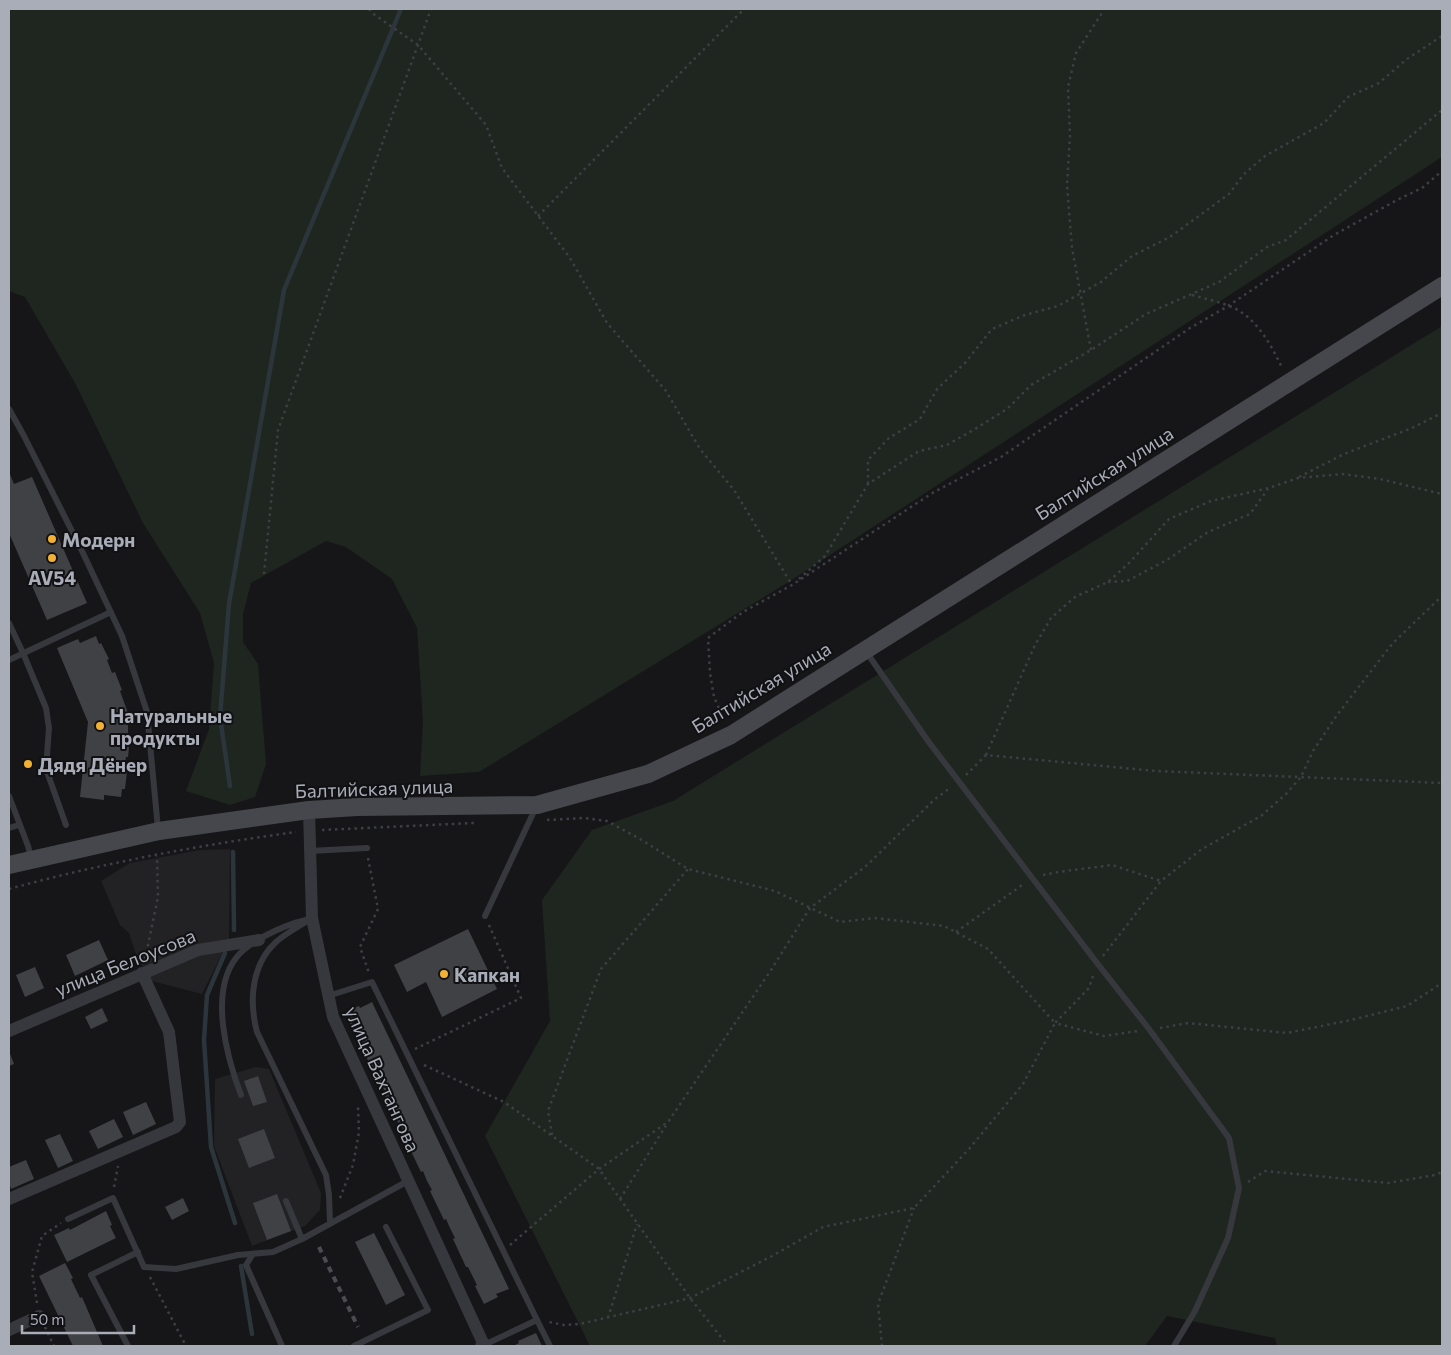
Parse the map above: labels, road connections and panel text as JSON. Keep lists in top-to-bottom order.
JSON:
{
  "streets": {
    "main road": ["Балтийская улица"],
    "street": ["улица Белоусова", "улица Вахтангова"]
  },
  "crossings": [
    ["Балтийская улица", "улица Вахтангова"]
  ],
  "places": [
    "Модерн",
    "AV54",
    "Натуральные продукты",
    "Дядя Дёнер",
    "Капкан"
  ],
  "scale_bar": "50 m"
}
